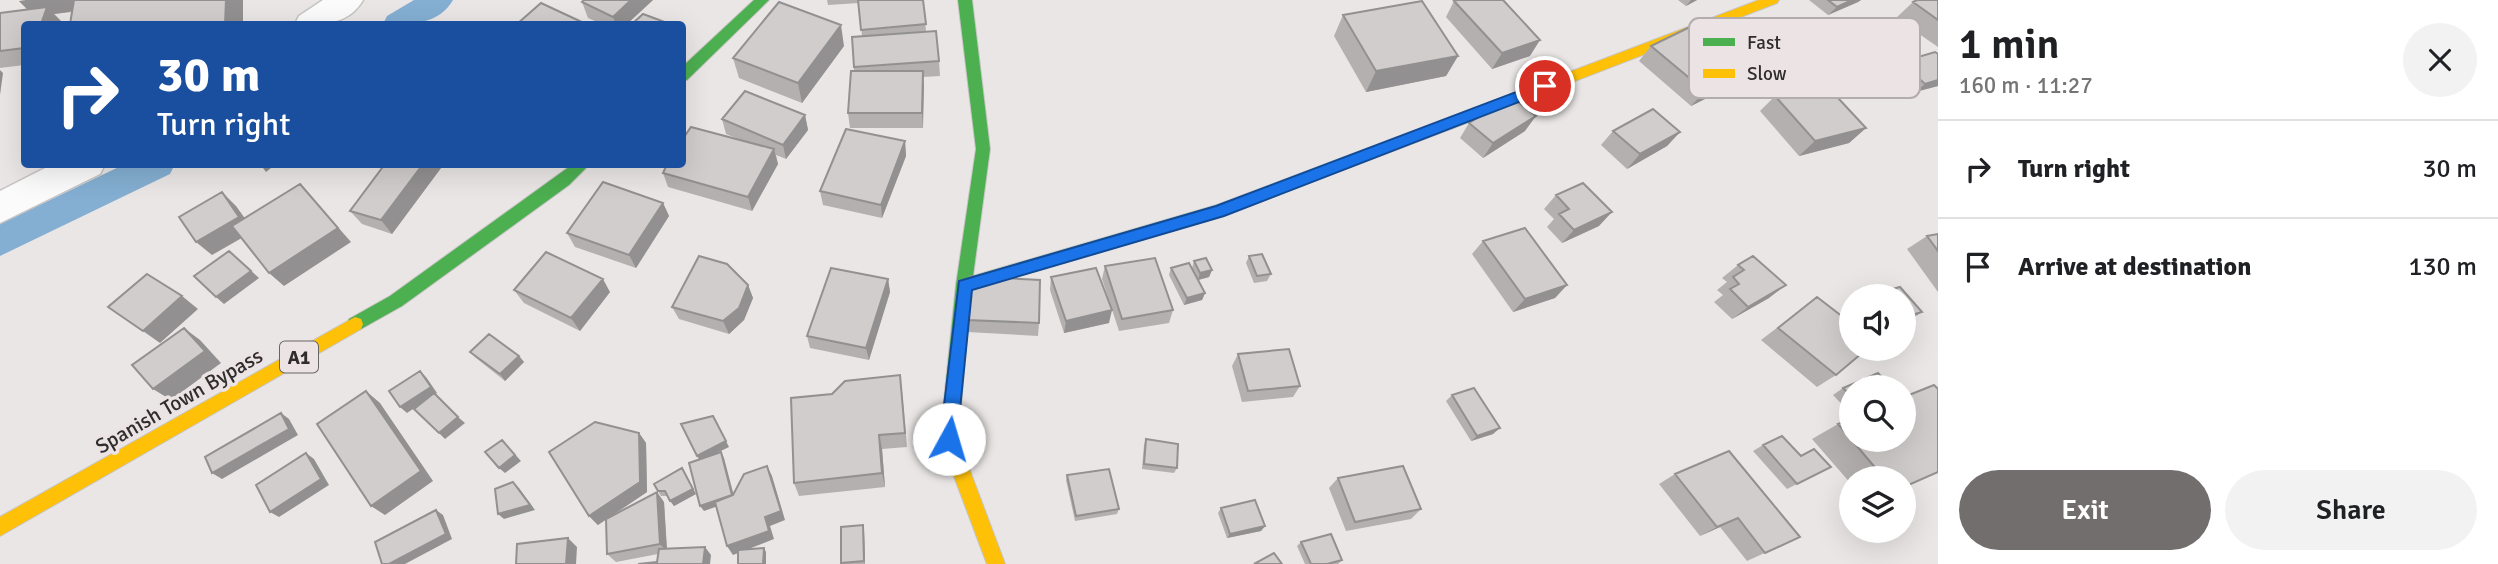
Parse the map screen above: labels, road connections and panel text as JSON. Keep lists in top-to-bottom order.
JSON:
{
  "streets": {
    "street": ["A1", "Spanish Town Bypass"]
  },
  "legend": ["Fast", "Slow"],
  "page": {
    "heading": ["1 min", "160 m · 11:27"],
    "turn": ["30 m", "Turn right"],
    "list": [
      {
        "name": "Turn right",
        "value": "30 m"
      },
      {
        "name": "Arrive at destination",
        "value": "130 m"
      }
    ],
    "buttons": ["Exit", "Share"]
  }
}
